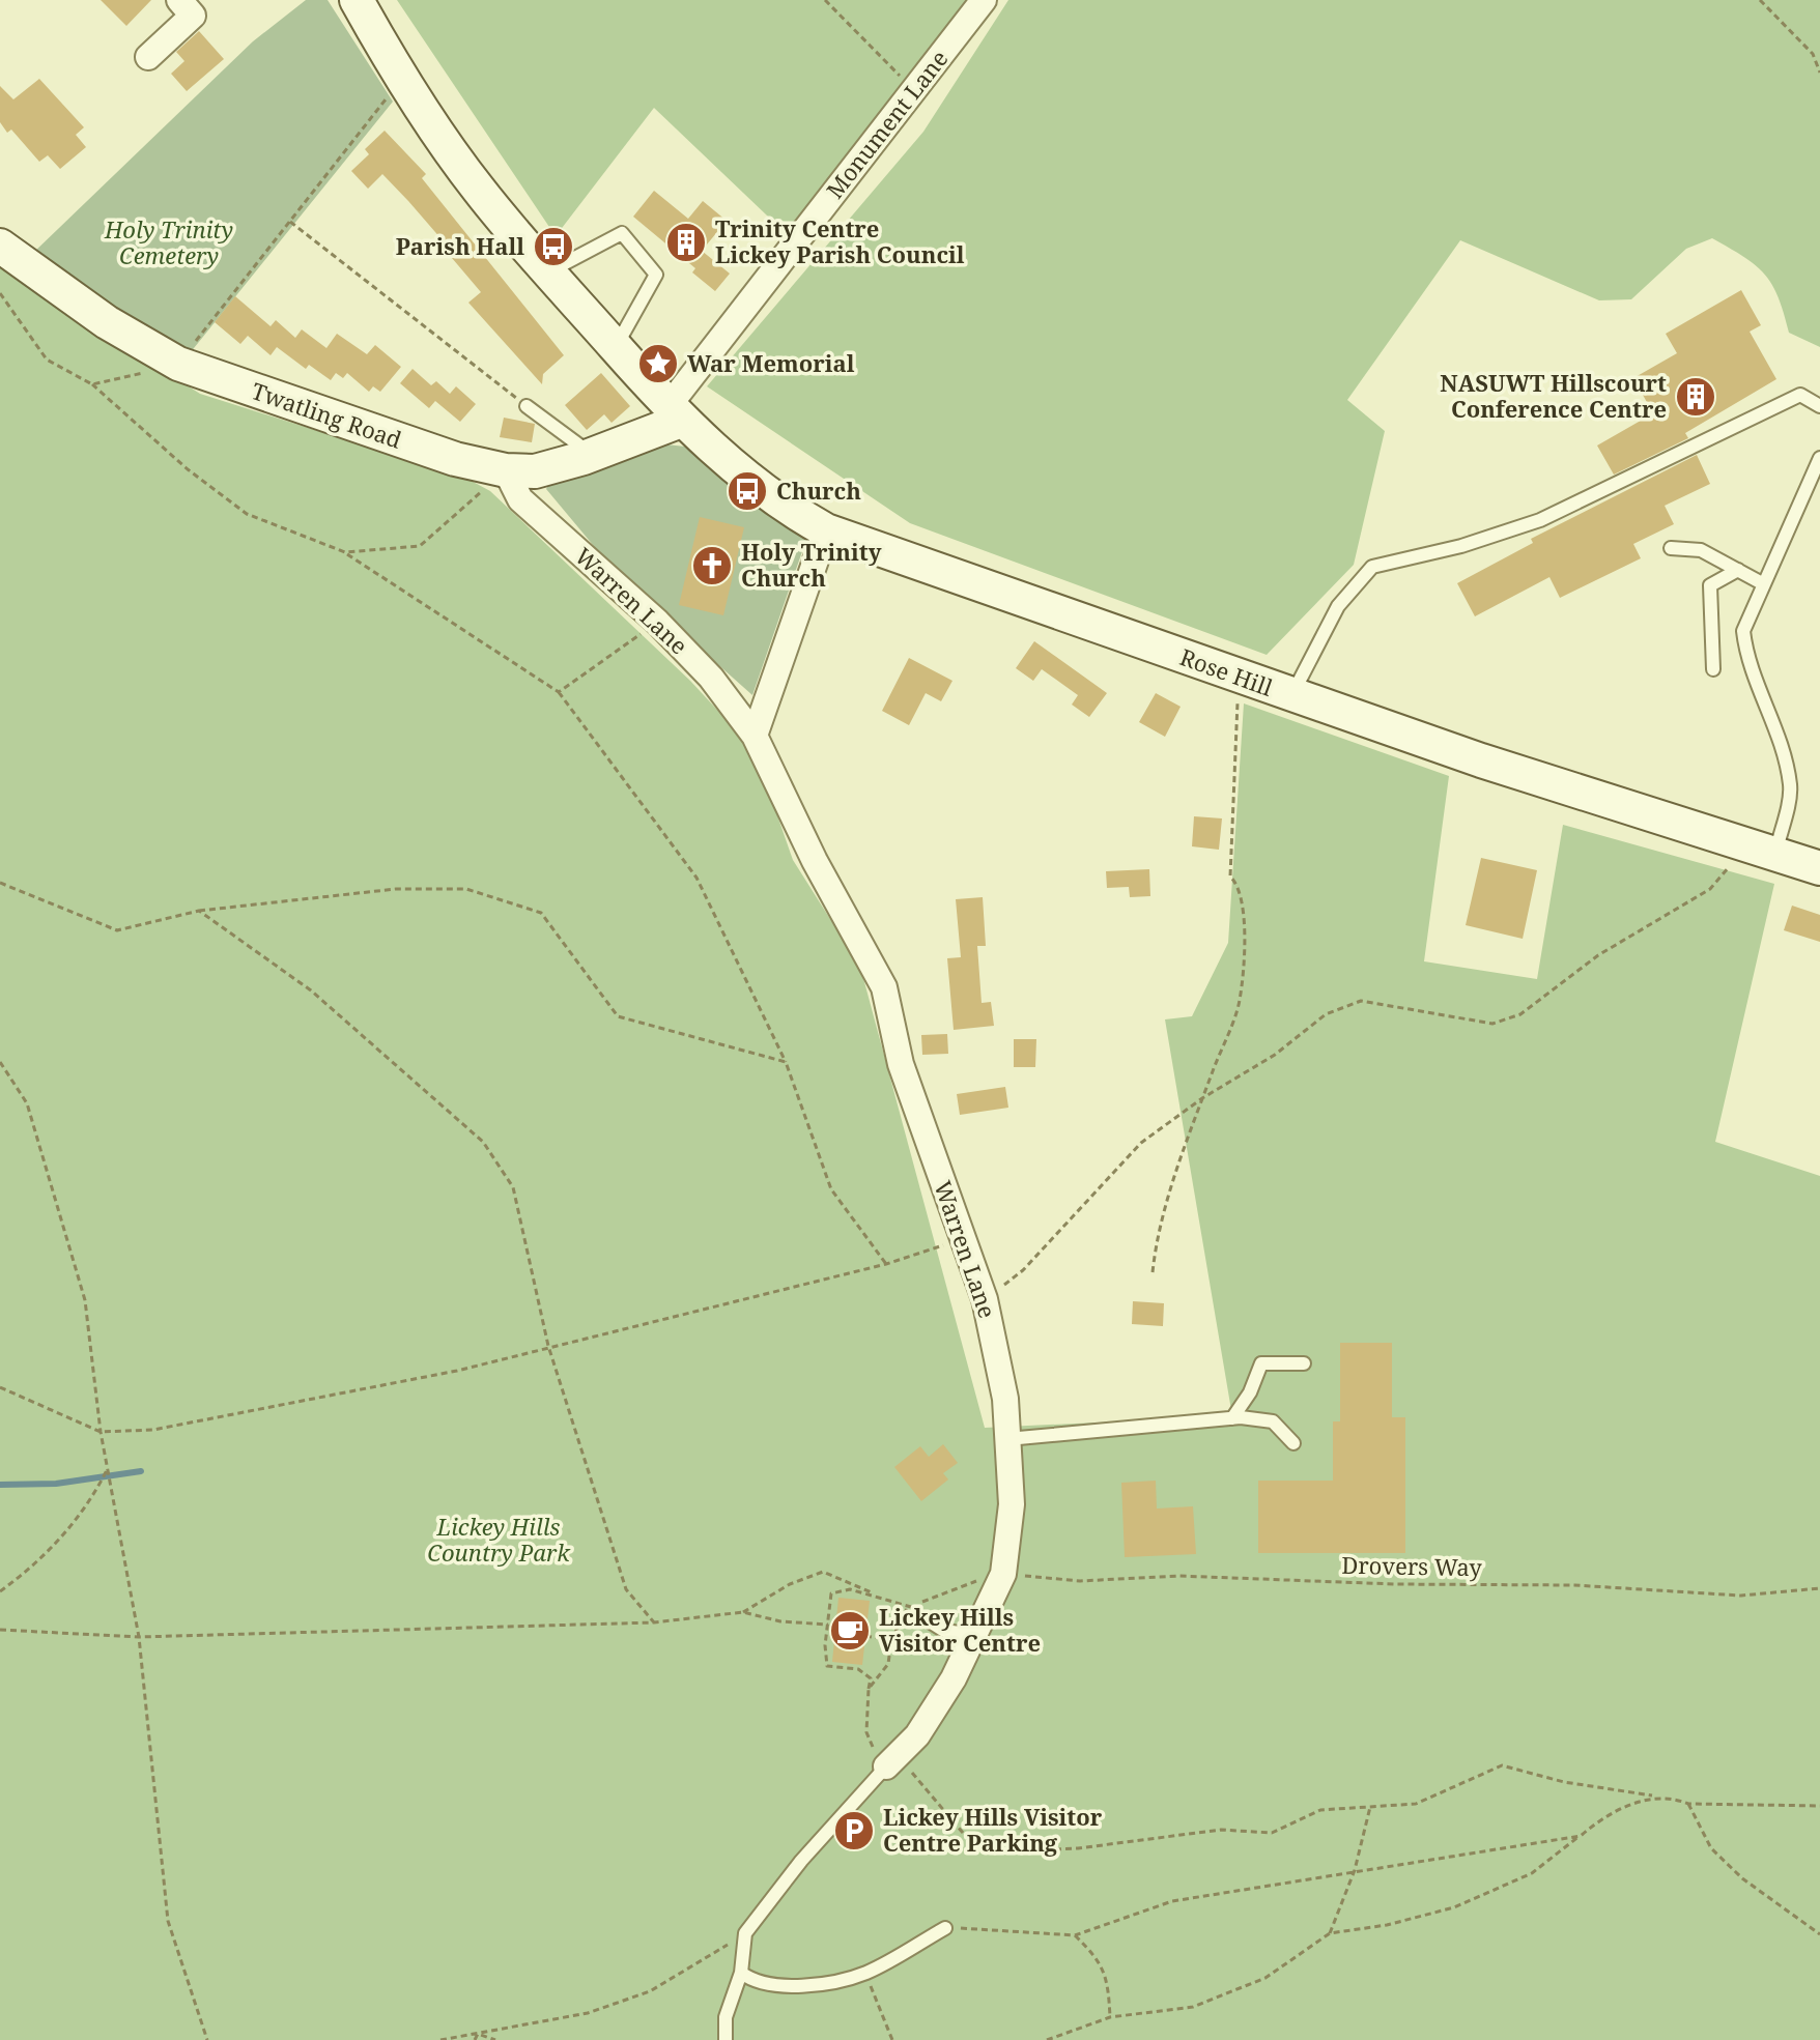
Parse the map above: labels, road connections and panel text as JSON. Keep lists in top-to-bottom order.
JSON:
{
  "streets": {
    "main road": ["Twatling Road", "Rose Hill"],
    "street": ["Monument Lane", "Warren Lane"],
    "path": ["Drovers Way"]
  },
  "crossings": [
    ["Monument Lane", "Twatling Road"],
    ["Monument Lane", "Rose Hill"],
    ["Twatling Road", "Warren Lane"],
    ["Twatling Road", "Rose Hill"],
    ["Warren Lane", "Drovers Way"]
  ],
  "parks": ["Holy Trinity Cemetery", "Lickey Hills Country Park"],
  "places": {
    "building": ["Trinity Centre Lickey Parish Council", "NASUWT Hillscourt Conference Centre"],
    "bus stop": ["Parish Hall", "Church"],
    "place": ["War Memorial"],
    "church": ["Holy Trinity Church"],
    "cafe": ["Lickey Hills Visitor Centre"],
    "parking": ["Lickey Hills Visitor Centre Parking"]
  }
}
